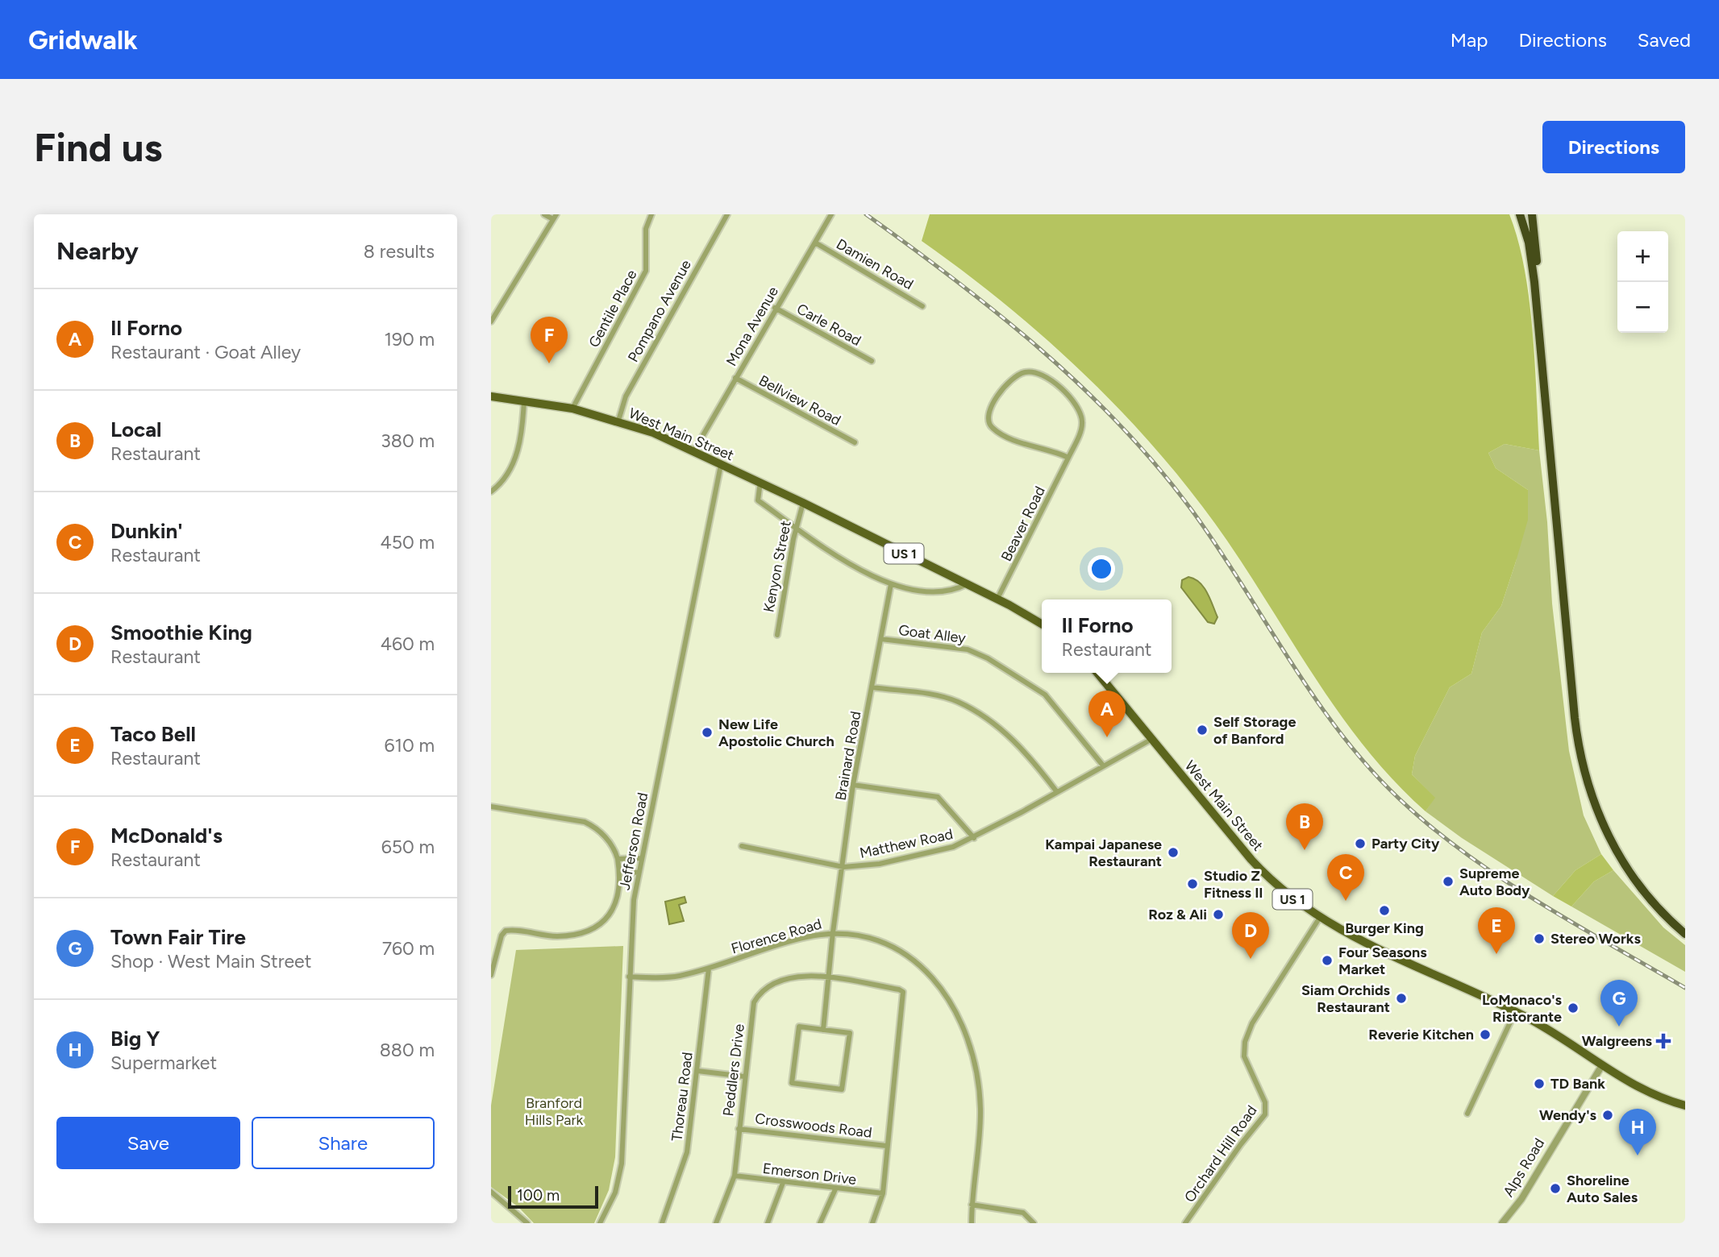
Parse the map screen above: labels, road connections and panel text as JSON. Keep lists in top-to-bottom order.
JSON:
{
  "streets": {
    "main road": ["West Main Street", "US 1"],
    "street": [
      "Damien Road",
      "Gentile Place",
      "Pompano Avenue",
      "Carle Road",
      "Mona Avenue",
      "Bellview Road",
      "Beaver Road",
      "Kenyon Street",
      "Goat Alley",
      "Brainard Road",
      "Jefferson Road",
      "Matthew Road",
      "Florence Road",
      "Peddlers Drive",
      "Thoreau Road",
      "Crosswoods Road",
      "Orchard Hill Road",
      "Alps Road",
      "Emerson Drive"
    ]
  },
  "crossings": [
    ["Damien Road", "Mona Avenue"],
    ["Gentile Place", "West Main Street"],
    ["Pompano Avenue", "West Main Street"],
    ["Carle Road", "Mona Avenue"],
    ["Mona Avenue", "Bellview Road"],
    ["Mona Avenue", "West Main Street"],
    ["West Main Street", "Beaver Road"],
    ["West Main Street", "Kenyon Street"],
    ["West Main Street", "Jefferson Road"],
    ["West Main Street", "Matthew Road"],
    ["West Main Street", "Orchard Hill Road"],
    ["West Main Street", "Alps Road"],
    ["Goat Alley", "Brainard Road"],
    ["Goat Alley", "Matthew Road"],
    ["Brainard Road", "Matthew Road"],
    ["Brainard Road", "Florence Road"],
    ["Jefferson Road", "Florence Road"],
    ["Florence Road", "Thoreau Road"],
    ["Peddlers Drive", "Crosswoods Road"],
    ["Peddlers Drive", "Emerson Drive"]
  ],
  "parks": ["Branford Hills Park"],
  "places": {
    "other": [
      "Self Storage of Banford",
      "New Life Apostolic Church",
      "Party City",
      "Kampai Japanese Restaurant",
      "Supreme Auto Body",
      "Studio Z Fitness II",
      "Burger King",
      "Roz & Ali",
      "Stereo Works",
      "Four Seasons Market",
      "Siam Orchids Restaurant",
      "LoMonaco's Ristorante",
      "Reverie Kitchen",
      "TD Bank",
      "Wendy's",
      "Shoreline Auto Sales"
    ],
    "health": ["Walgreens"]
  },
  "scale_bar": "100 m",
  "page": {
    "header": "Gridwalk",
    "nav": ["Map", "Directions", "Saved"],
    "buttons": [
      "Directions",
      ["Save", "Share"]
    ],
    "title": "Find us",
    "heading": ["Nearby", "8 results"],
    "map_buttons": ["+", "−"],
    "list": [
      {
        "mark": "A",
        "name": "Il Forno",
        "note": "Restaurant · Goat Alley",
        "value": "190 m"
      },
      {
        "mark": "B",
        "name": "Local",
        "note": "Restaurant",
        "value": "380 m"
      },
      {
        "mark": "C",
        "name": "Dunkin'",
        "note": "Restaurant",
        "value": "450 m"
      },
      {
        "mark": "D",
        "name": "Smoothie King",
        "note": "Restaurant",
        "value": "460 m"
      },
      {
        "mark": "E",
        "name": "Taco Bell",
        "note": "Restaurant",
        "value": "610 m"
      },
      {
        "mark": "F",
        "name": "McDonald's",
        "note": "Restaurant",
        "value": "650 m"
      },
      {
        "mark": "G",
        "name": "Town Fair Tire",
        "note": "Shop · West Main Street",
        "value": "760 m"
      },
      {
        "mark": "H",
        "name": "Big Y",
        "note": "Supermarket",
        "value": "880 m"
      }
    ],
    "pins": [
      "F",
      "A",
      "B",
      "C",
      "E",
      "D",
      "G",
      "H"
    ],
    "popup": ["Il Forno", "Restaurant"],
    "scale": "100 m"
  }
}
